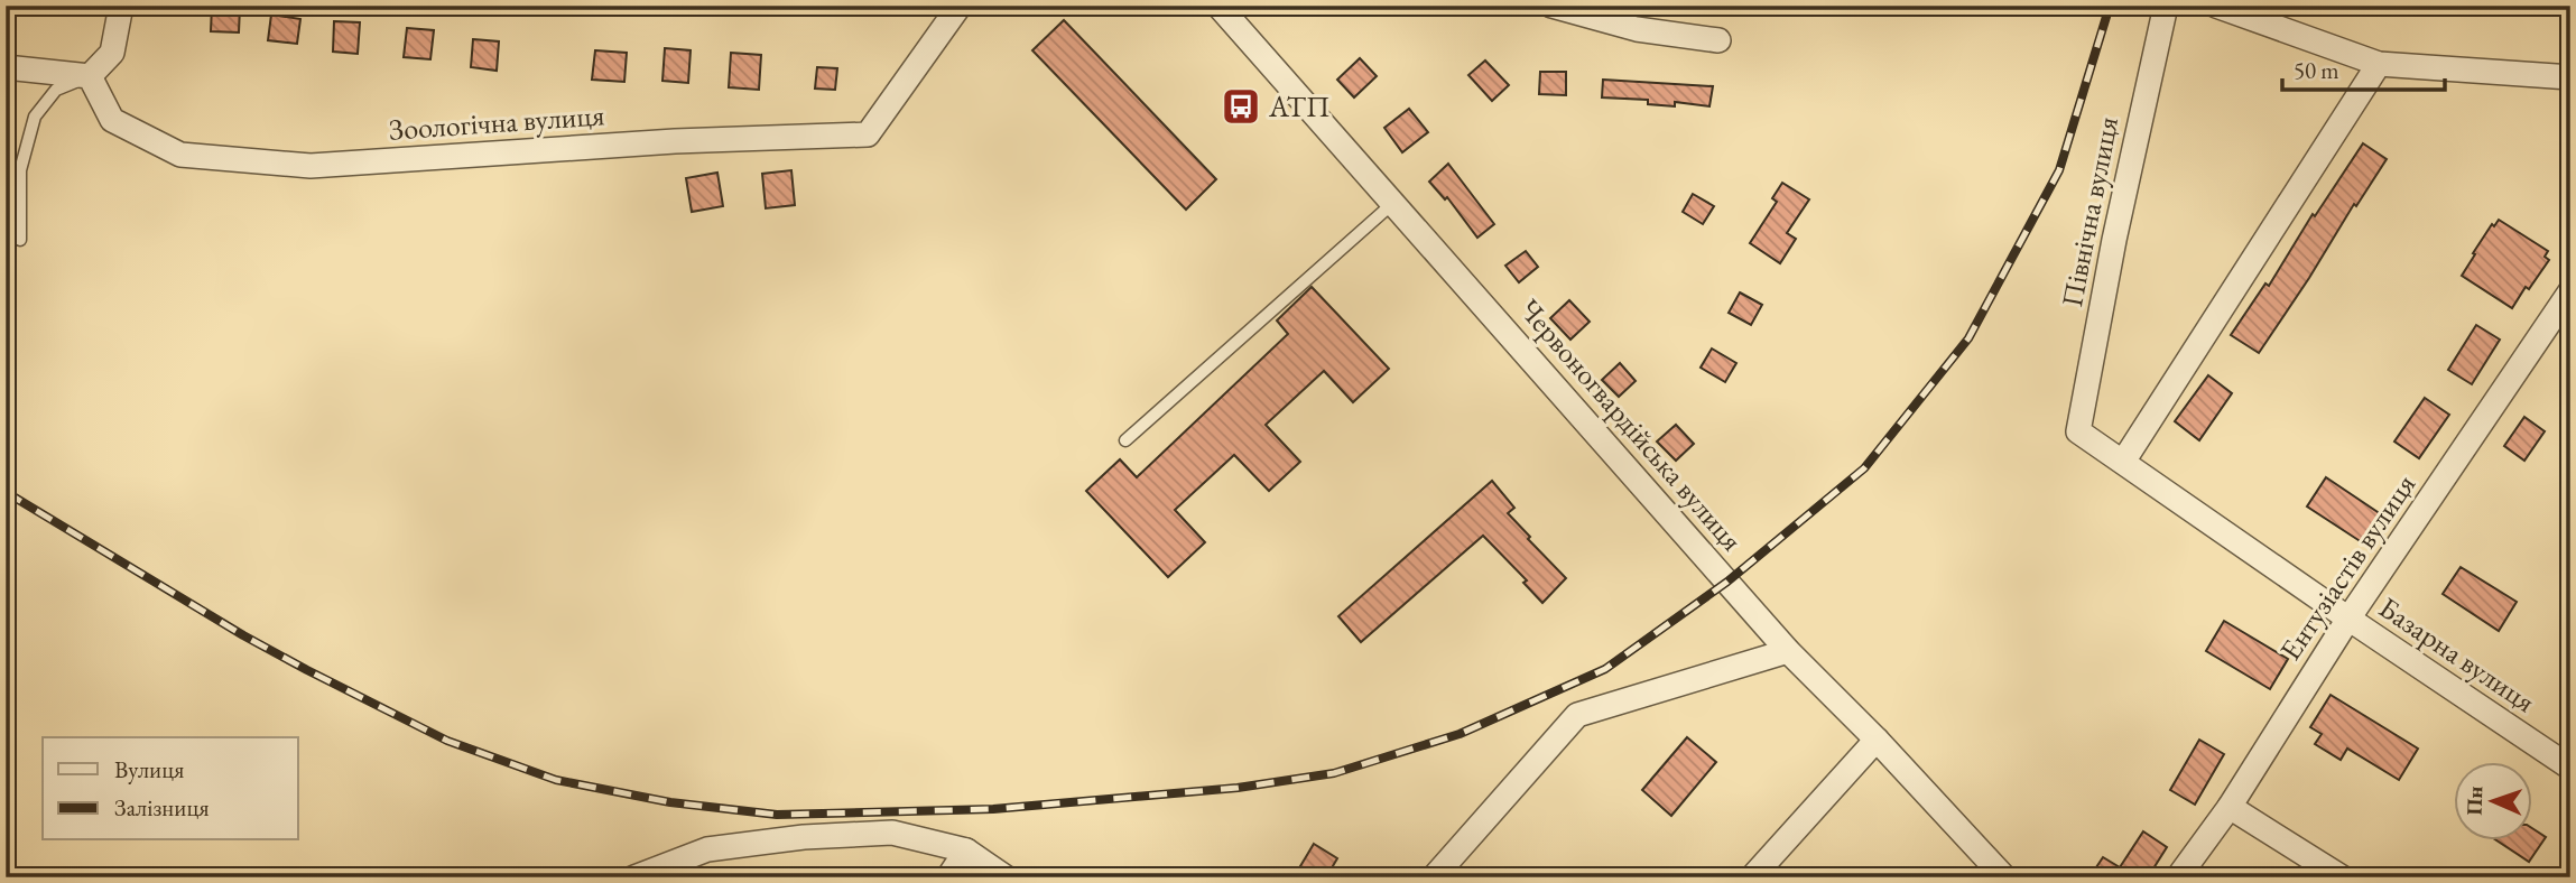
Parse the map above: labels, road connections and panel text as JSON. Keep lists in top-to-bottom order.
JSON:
{
  "streets": {
    "street": [
      "Зоологічна вулиця",
      "Північна вулиця",
      "Червоногвардійська вулиця",
      "Ентузіастів вулиця",
      "Базарна вулиця"
    ]
  },
  "crossings": [
    ["Північна вулиця", "Базарна вулиця"],
    ["Ентузіастів вулиця", "Базарна вулиця"]
  ],
  "places": {
    "bus stop": ["АТП"]
  },
  "legend": ["Вулиця", "Залізниця"],
  "scale_bar": "50 m",
  "north": "left"
}
